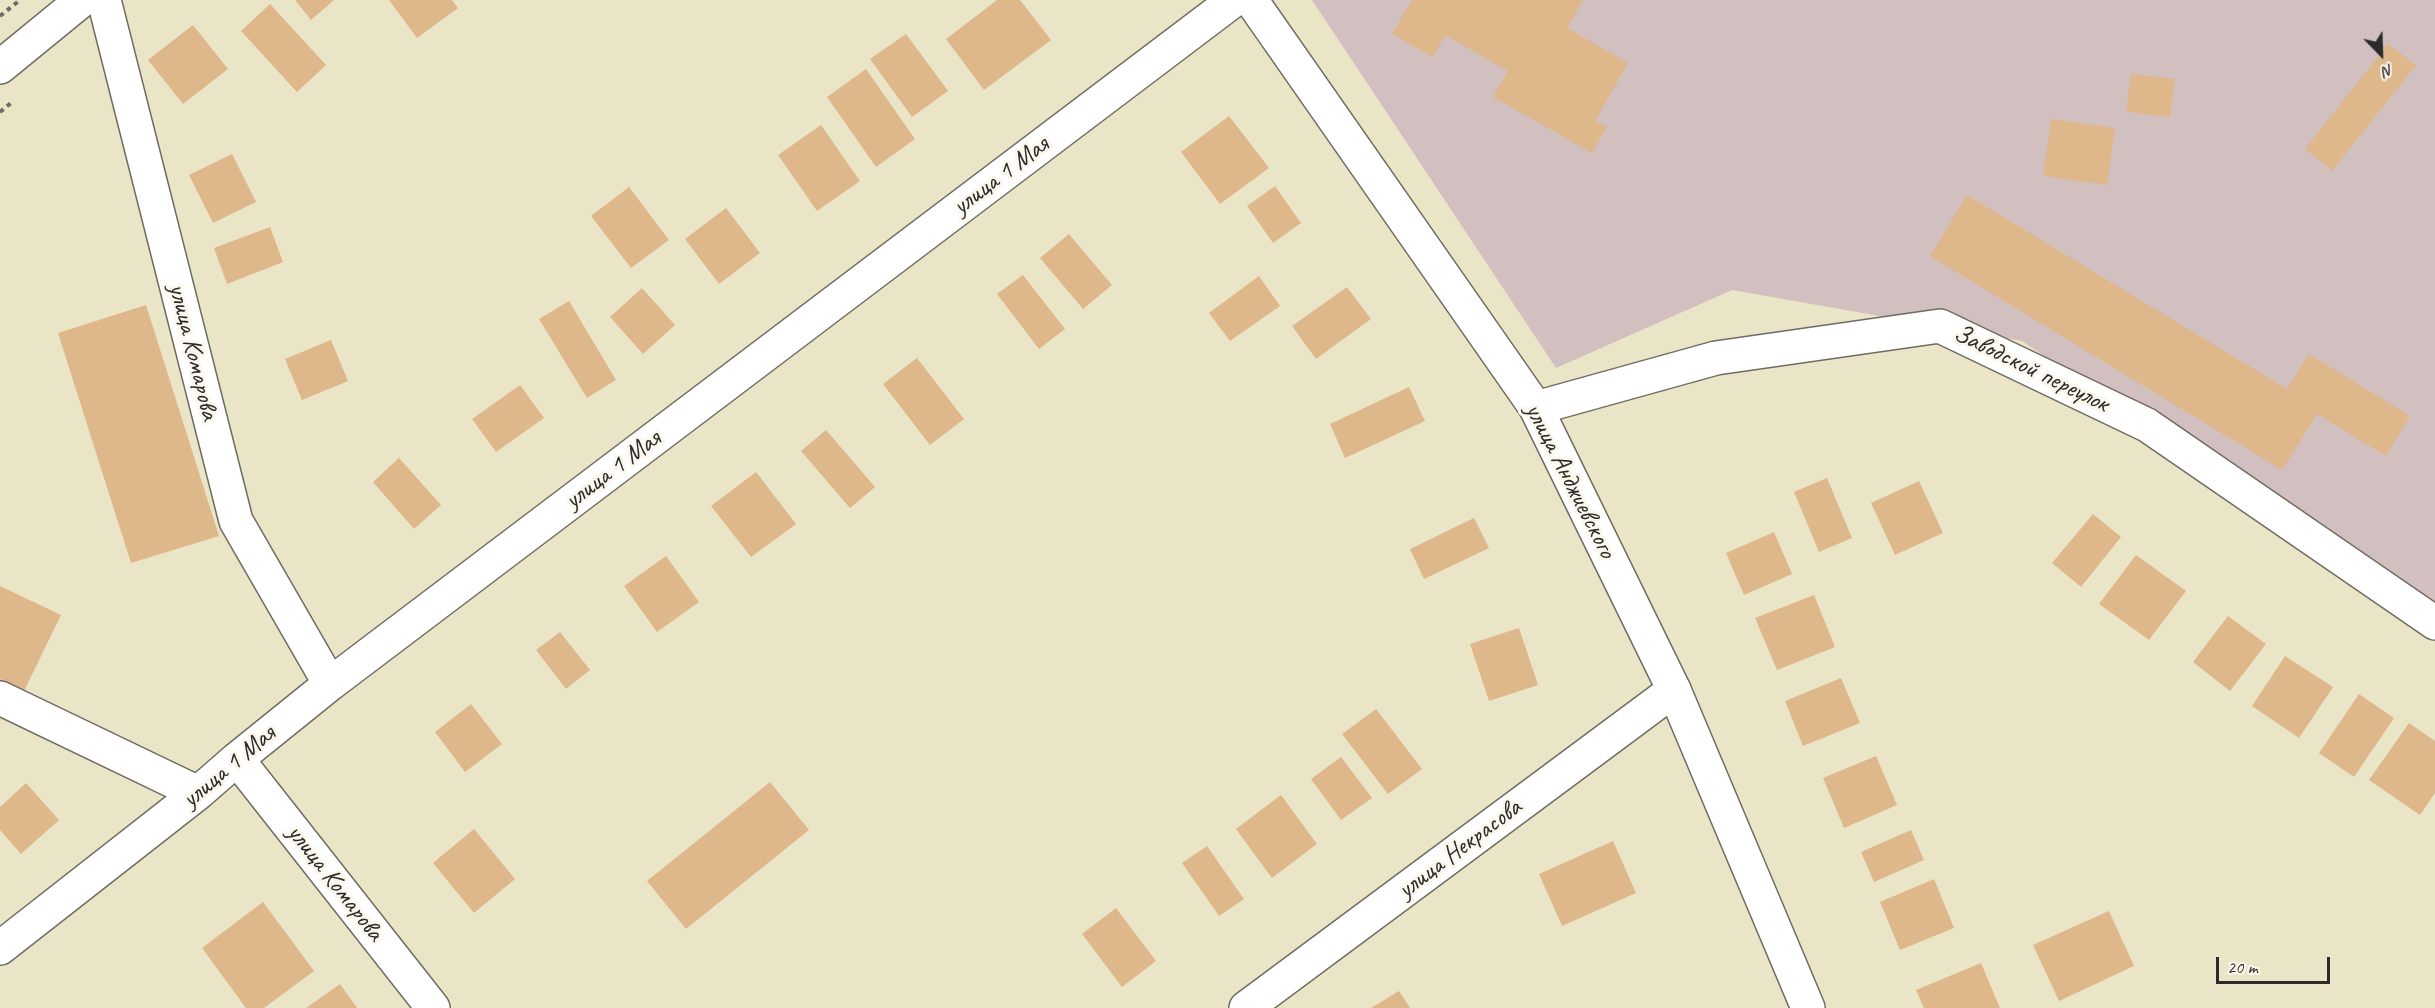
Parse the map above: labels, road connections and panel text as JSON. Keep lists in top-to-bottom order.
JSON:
{
  "streets": {
    "street": [
      "улица 1 Мая",
      "улица Комарова",
      "Заводской переулок",
      "улица Анджиевского",
      "улица Некрасова"
    ]
  },
  "crossings": [
    ["улица 1 Мая", "улица Комарова"],
    ["Заводской переулок", "улица Анджиевского"],
    ["улица Анджиевского", "улица Некрасова"]
  ],
  "scale_bar": "20 m",
  "north": "bottom right"
}
